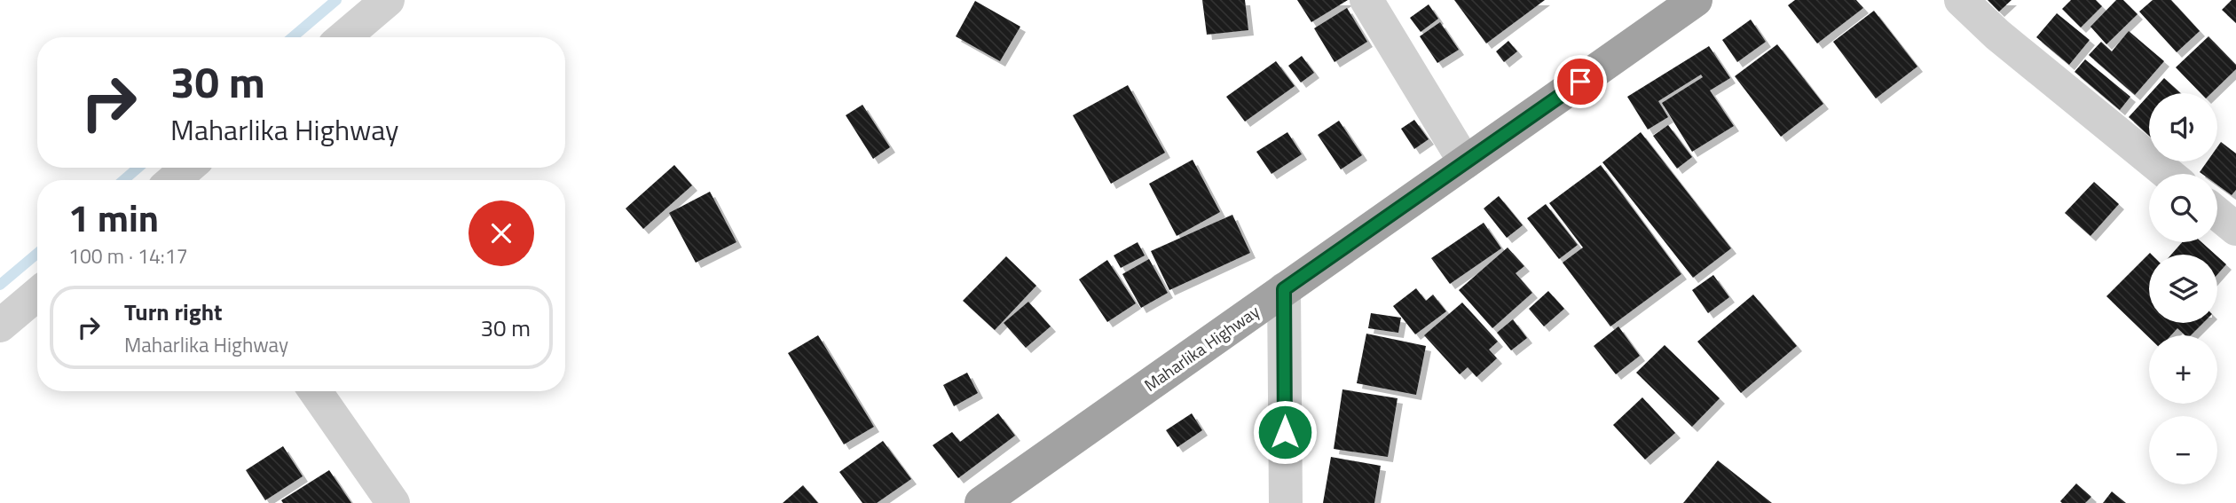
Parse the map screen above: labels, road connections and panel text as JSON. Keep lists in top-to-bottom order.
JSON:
{
  "streets": {
    "highway": ["Maharlika Highway"]
  },
  "page": {
    "turn": ["30 m", "Maharlika Highway"],
    "map_buttons": ["+", "−"],
    "heading": ["1 min", "100 m · 14:17"],
    "list": [
      {
        "name": "Turn right",
        "note": "Maharlika Highway",
        "value": "30 m"
      }
    ]
  }
}
